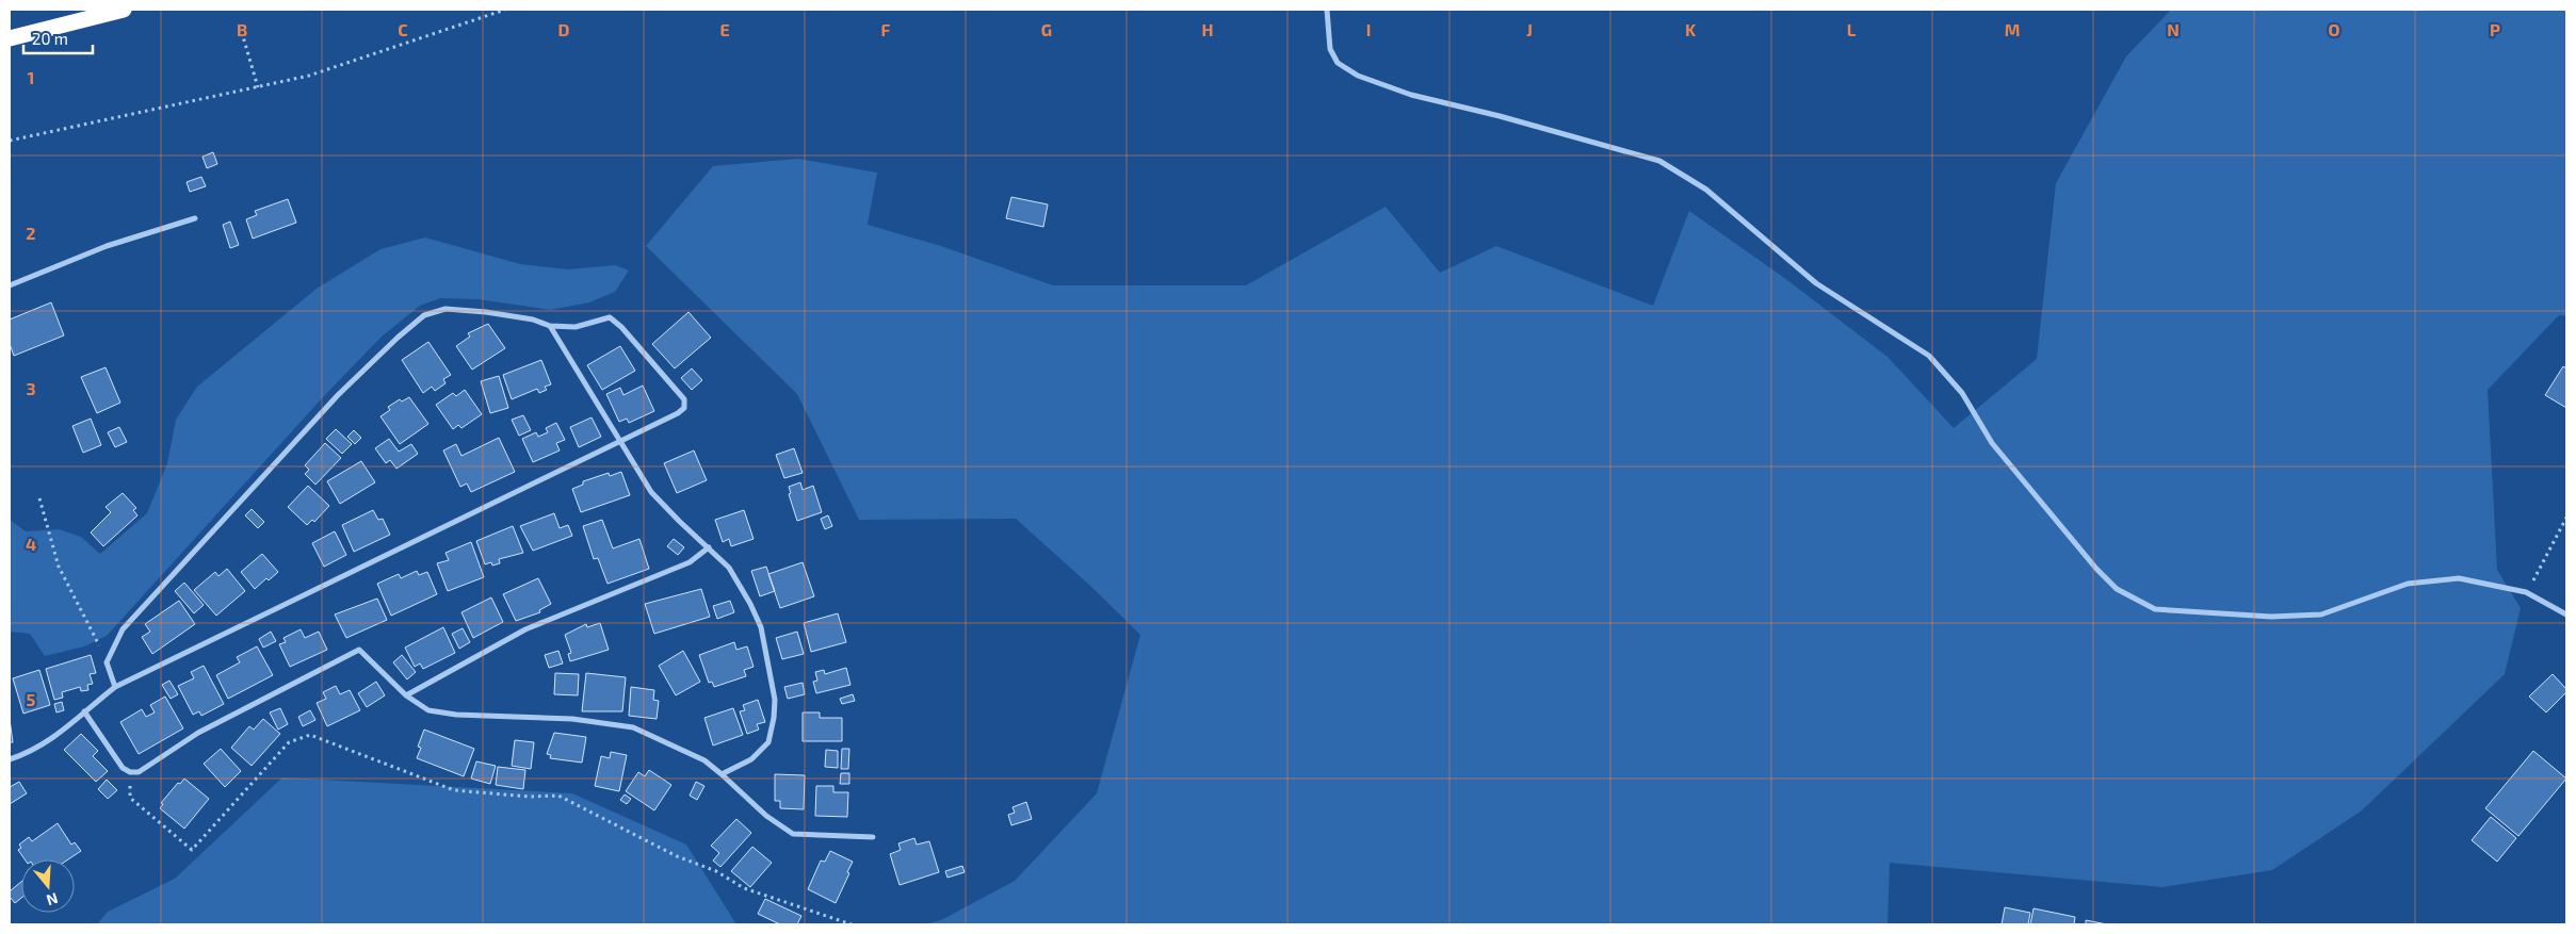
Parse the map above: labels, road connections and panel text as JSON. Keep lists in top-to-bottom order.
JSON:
{
  "scale_bar": "20 m",
  "north": "bottom",
  "grid": {
    "columns": [
      "B",
      "C",
      "D",
      "E",
      "F",
      "G",
      "H",
      "I",
      "J",
      "K",
      "L",
      "M",
      "N",
      "O",
      "P"
    ],
    "rows": [
      "1",
      "2",
      "3",
      "4",
      "5"
    ]
  }
}
